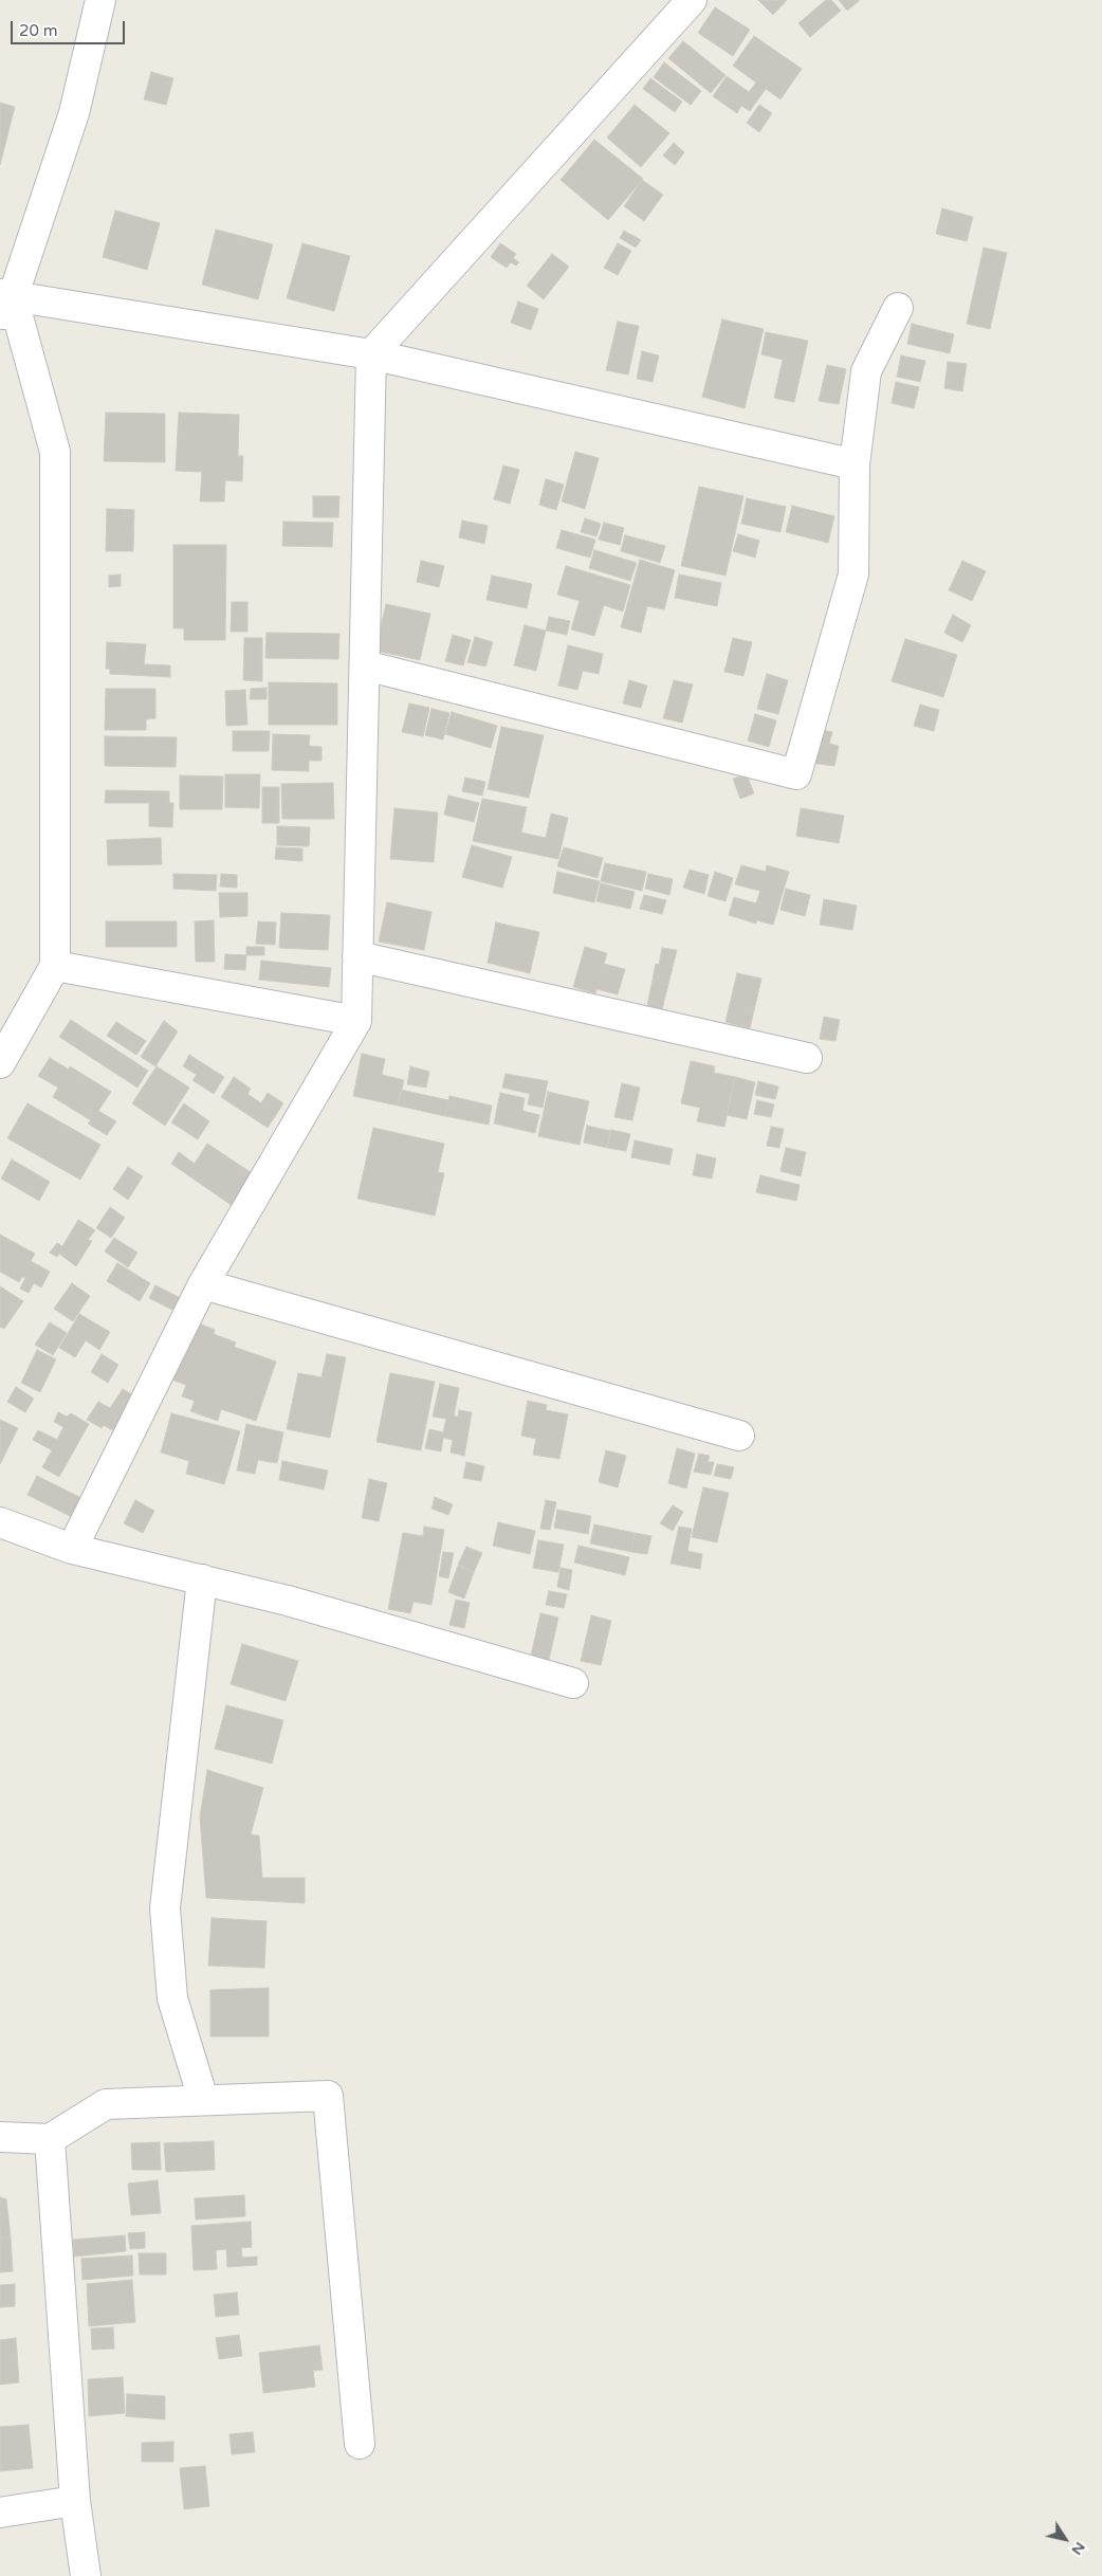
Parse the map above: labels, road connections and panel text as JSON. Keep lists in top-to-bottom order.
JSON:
{
  "scale_bar": "20 m",
  "north": "bottom right"
}
